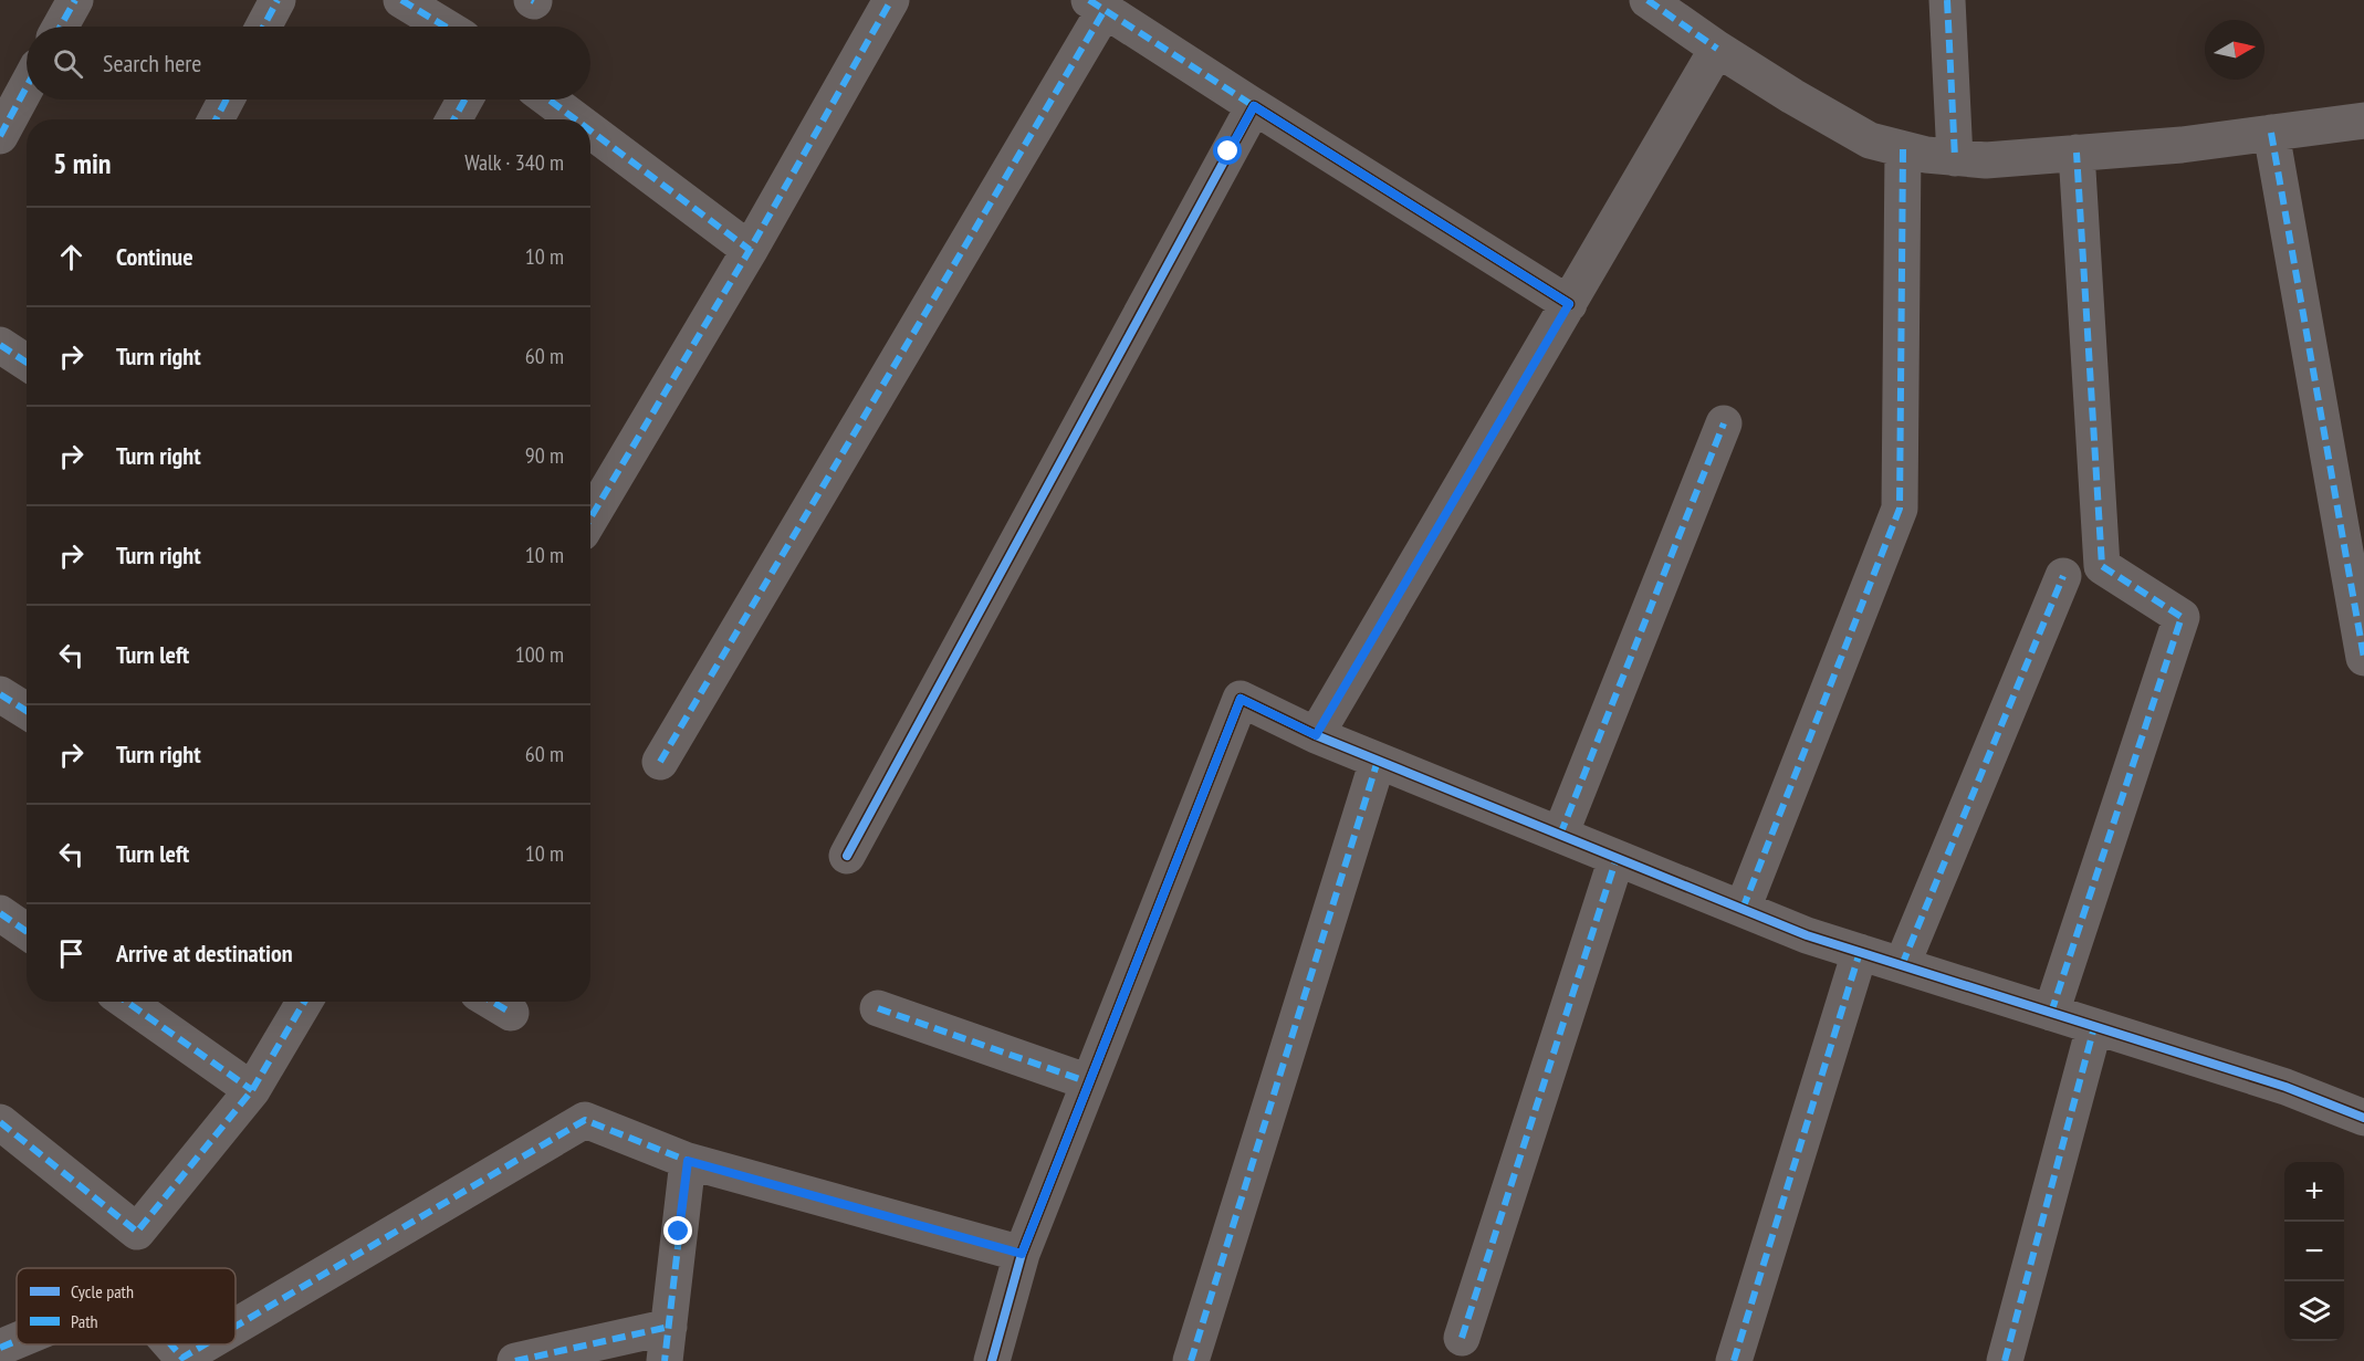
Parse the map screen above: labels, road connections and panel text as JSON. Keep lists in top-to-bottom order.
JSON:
{
  "legend": ["Cycle path", "Path"],
  "north": "right",
  "page": {
    "search": "Search here",
    "heading": ["5 min", "Walk · 340 m"],
    "list": [
      ["Continue", "10 m"],
      ["Turn right", "60 m"],
      ["Turn right", "90 m"],
      ["Turn right", "10 m"],
      ["Turn left", "100 m"],
      ["Turn right", "60 m"],
      ["Turn left", "10 m"],
      "Arrive at destination"
    ],
    "map_buttons": ["+", "−"]
  }
}
